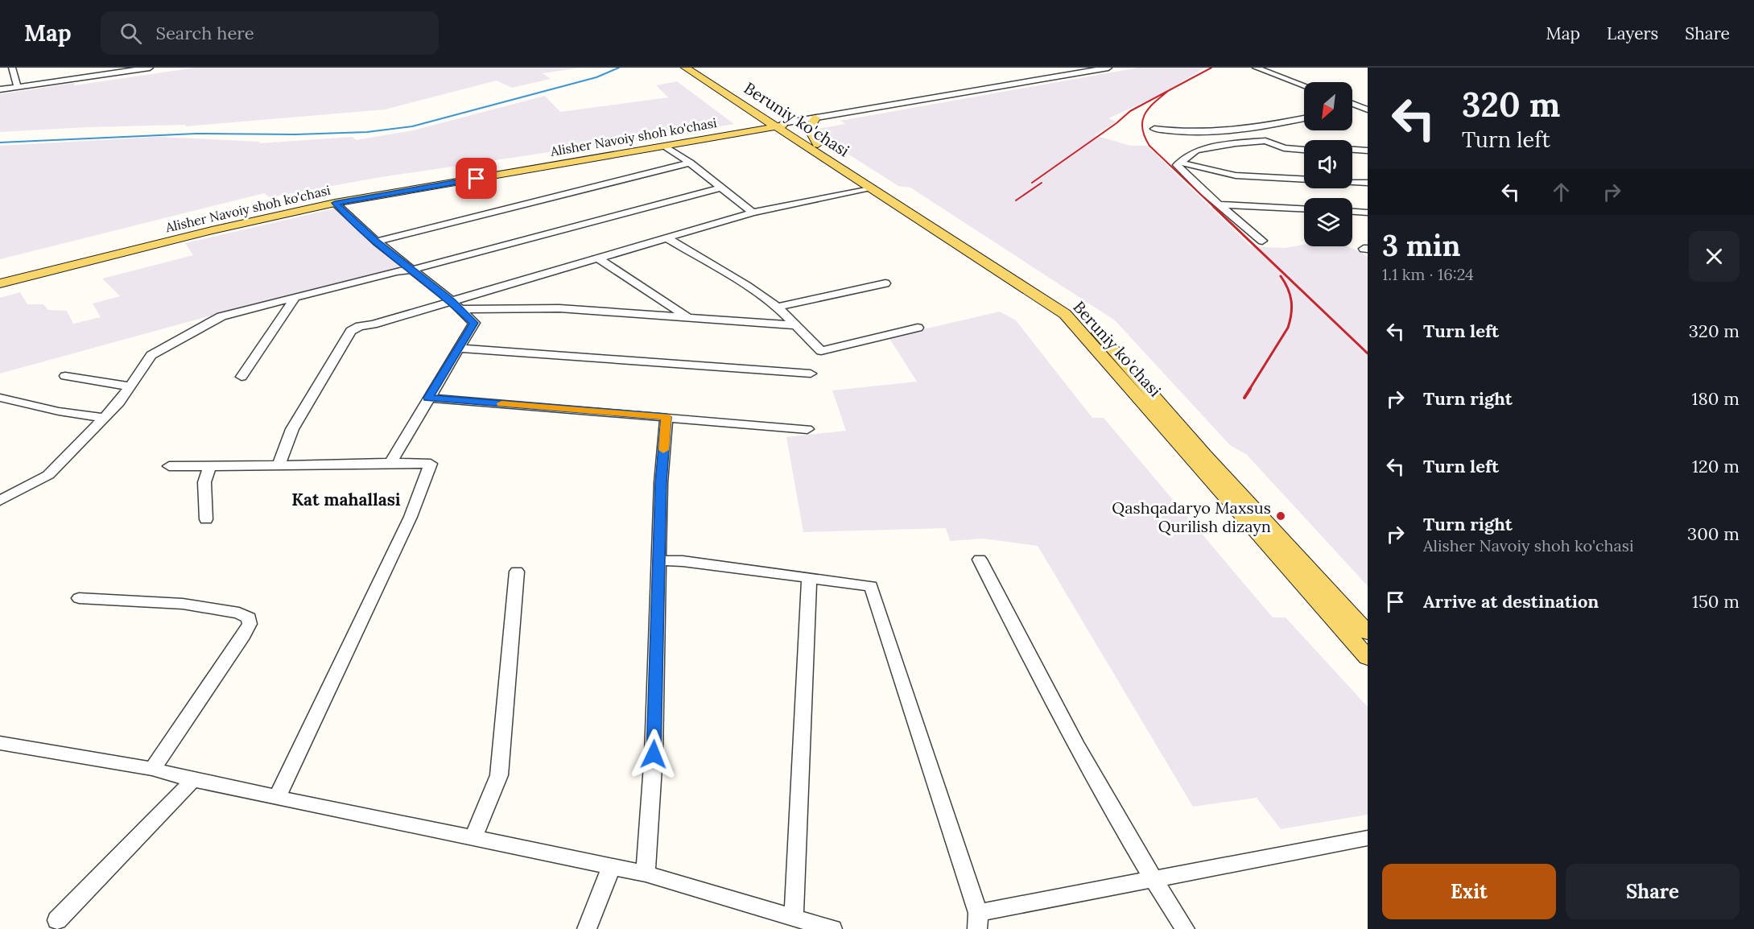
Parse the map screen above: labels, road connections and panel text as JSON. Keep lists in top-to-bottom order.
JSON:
{
  "streets": {
    "main road": ["Beruniy ko'chasi", "Alisher Navoiy shoh ko'chasi"]
  },
  "crossings": [
    ["Beruniy ko'chasi", "Alisher Navoiy shoh ko'chasi"]
  ],
  "districts": ["Kat mahallasi"],
  "places": ["Qashqadaryo Maxsus Qurilish dizayn"],
  "north": "bottom left",
  "page": {
    "header": "Map",
    "search": "Search here",
    "nav": ["Map", "Layers", "Share"],
    "turn": ["320 m", "Turn left"],
    "heading": ["3 min", "1.1 km · 16:24"],
    "list": [
      {
        "name": "Turn left",
        "value": "320 m"
      },
      {
        "name": "Turn right",
        "value": "180 m"
      },
      {
        "name": "Turn left",
        "value": "120 m"
      },
      {
        "name": "Turn right",
        "note": "Alisher Navoiy shoh ko'chasi",
        "value": "300 m"
      },
      {
        "name": "Arrive at destination",
        "value": "150 m"
      }
    ],
    "buttons": ["Exit", "Share"]
  }
}
